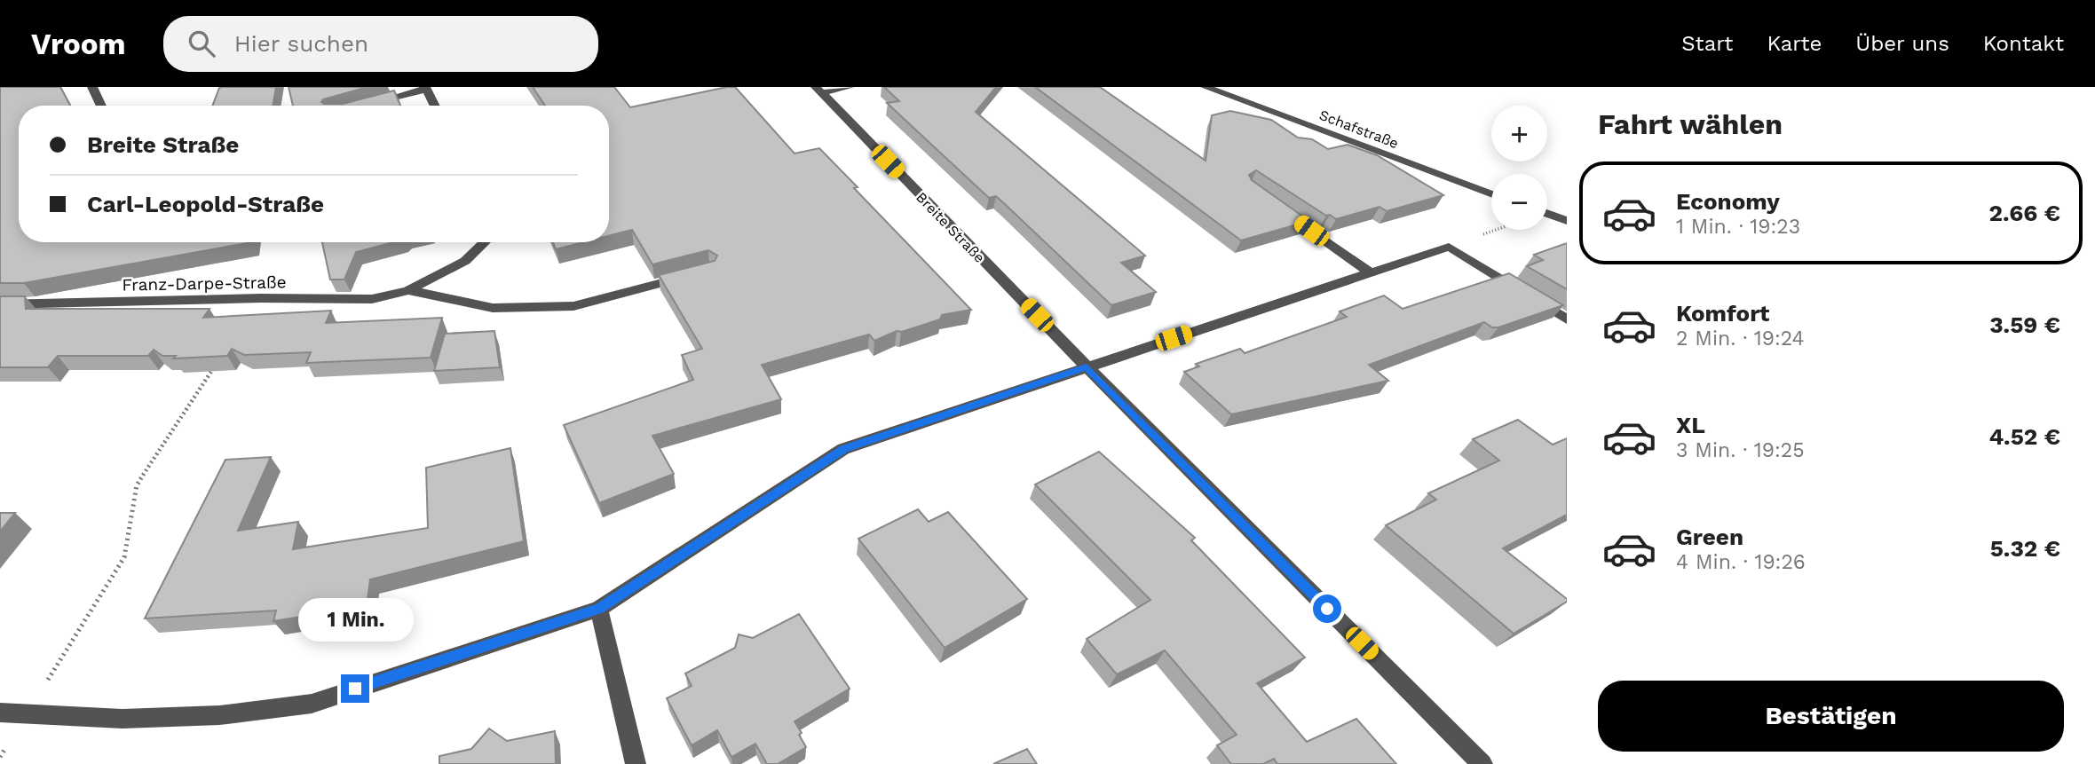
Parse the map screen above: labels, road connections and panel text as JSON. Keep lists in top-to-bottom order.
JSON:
{
  "streets": {
    "street": ["Schafstraße", "Breite Straße", "Franz-Darpe-Straße"]
  },
  "page": {
    "header": "Vroom",
    "search": "Hier suchen",
    "nav": [
      "Start",
      "Karte",
      "Über uns",
      "Kontakt"
    ],
    "heading": "Fahrt wählen",
    "map_buttons": ["+", "−"],
    "banner": ["Breite Straße", "Carl-Leopold-Straße"],
    "list": [
      {
        "name": "Economy",
        "note": "1 Min. · 19:23",
        "value": "2.66 €"
      },
      {
        "name": "Komfort",
        "note": "2 Min. · 19:24",
        "value": "3.59 €"
      },
      {
        "name": "XL",
        "note": "3 Min. · 19:25",
        "value": "4.52 €"
      },
      {
        "name": "Green",
        "note": "4 Min. · 19:26",
        "value": "5.32 €"
      }
    ],
    "bubble": "1 Min.",
    "buttons": "Bestätigen"
  }
}
